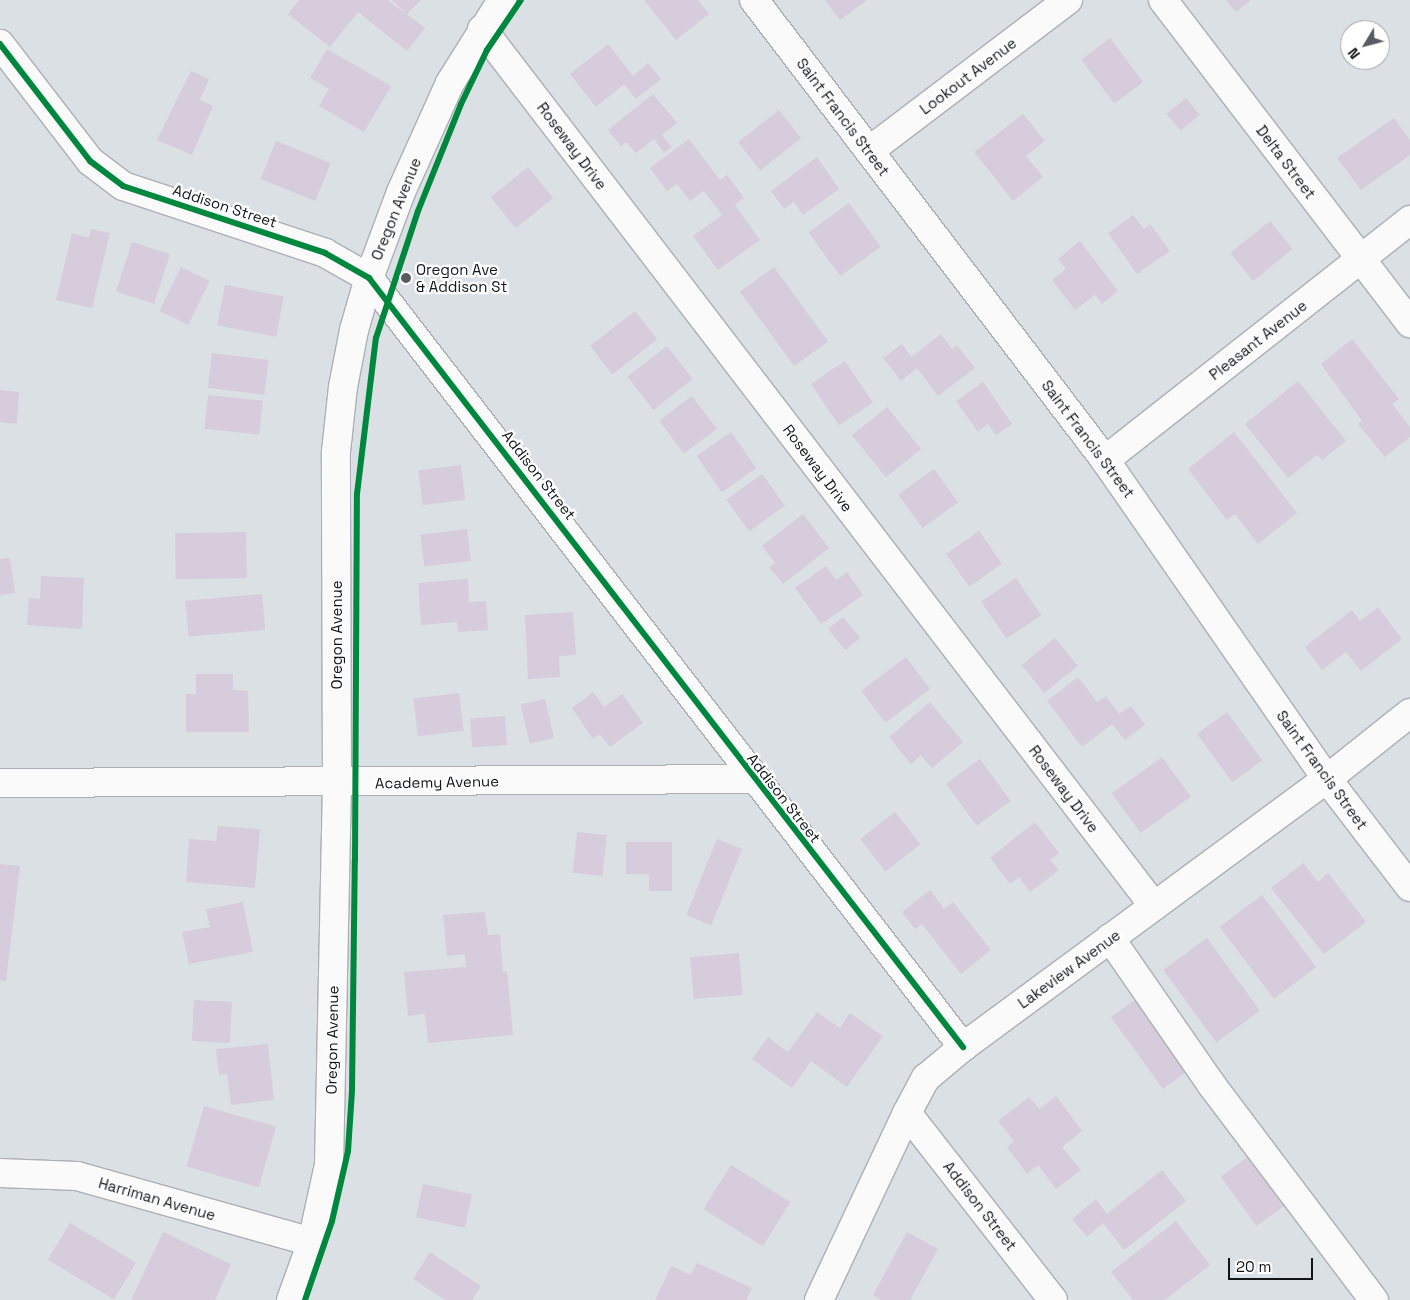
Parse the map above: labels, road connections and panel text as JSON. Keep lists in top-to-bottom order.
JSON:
{
  "streets": {
    "street": [
      "Lookout Avenue",
      "Saint Francis Street",
      "Roseway Drive",
      "Delta Street",
      "Addison Street",
      "Oregon Avenue",
      "Pleasant Avenue",
      "Academy Avenue",
      "Lakeview Avenue",
      "Harriman Avenue"
    ]
  },
  "crossings": [
    ["Lookout Avenue", "Saint Francis Street"],
    ["Saint Francis Street", "Pleasant Avenue"],
    ["Saint Francis Street", "Lakeview Avenue"],
    ["Roseway Drive", "Oregon Avenue"],
    ["Roseway Drive", "Lakeview Avenue"],
    ["Delta Street", "Pleasant Avenue"],
    ["Addison Street", "Oregon Avenue"],
    ["Addison Street", "Academy Avenue"],
    ["Addison Street", "Lakeview Avenue"],
    ["Oregon Avenue", "Academy Avenue"],
    ["Oregon Avenue", "Harriman Avenue"]
  ],
  "places": ["Oregon Ave & Addison St"],
  "scale_bar": "20 m",
  "north": "bottom left"
}
